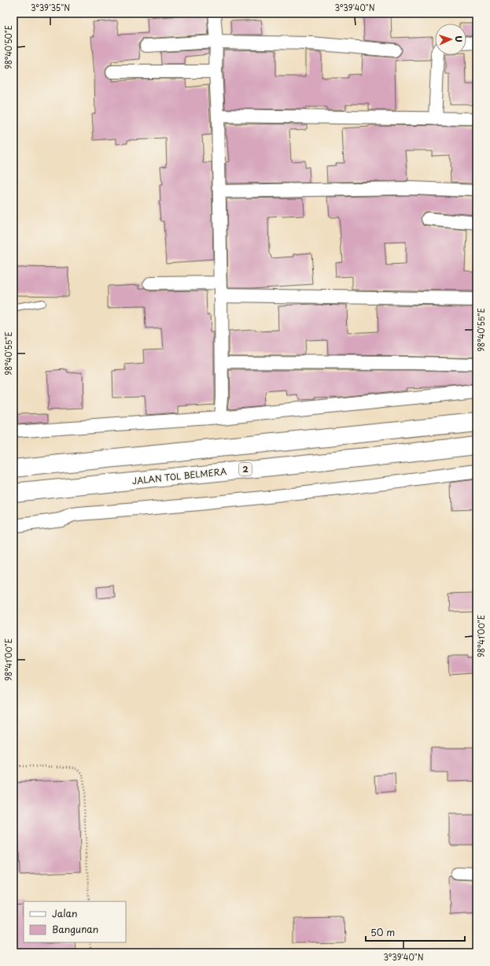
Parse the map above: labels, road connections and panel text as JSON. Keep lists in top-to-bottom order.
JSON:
{
  "streets": {
    "highway": ["2", "JALAN TOL BELMERA"]
  },
  "legend": ["Jalan", "Bangunan"],
  "scale_bar": "50 m",
  "north": "right",
  "coordinates": [
    "3°39'35\"N",
    "3°39'40\"N",
    "98°40'50\"E",
    "98°40'55\"E",
    "98°41'00\"E"
  ]
}
